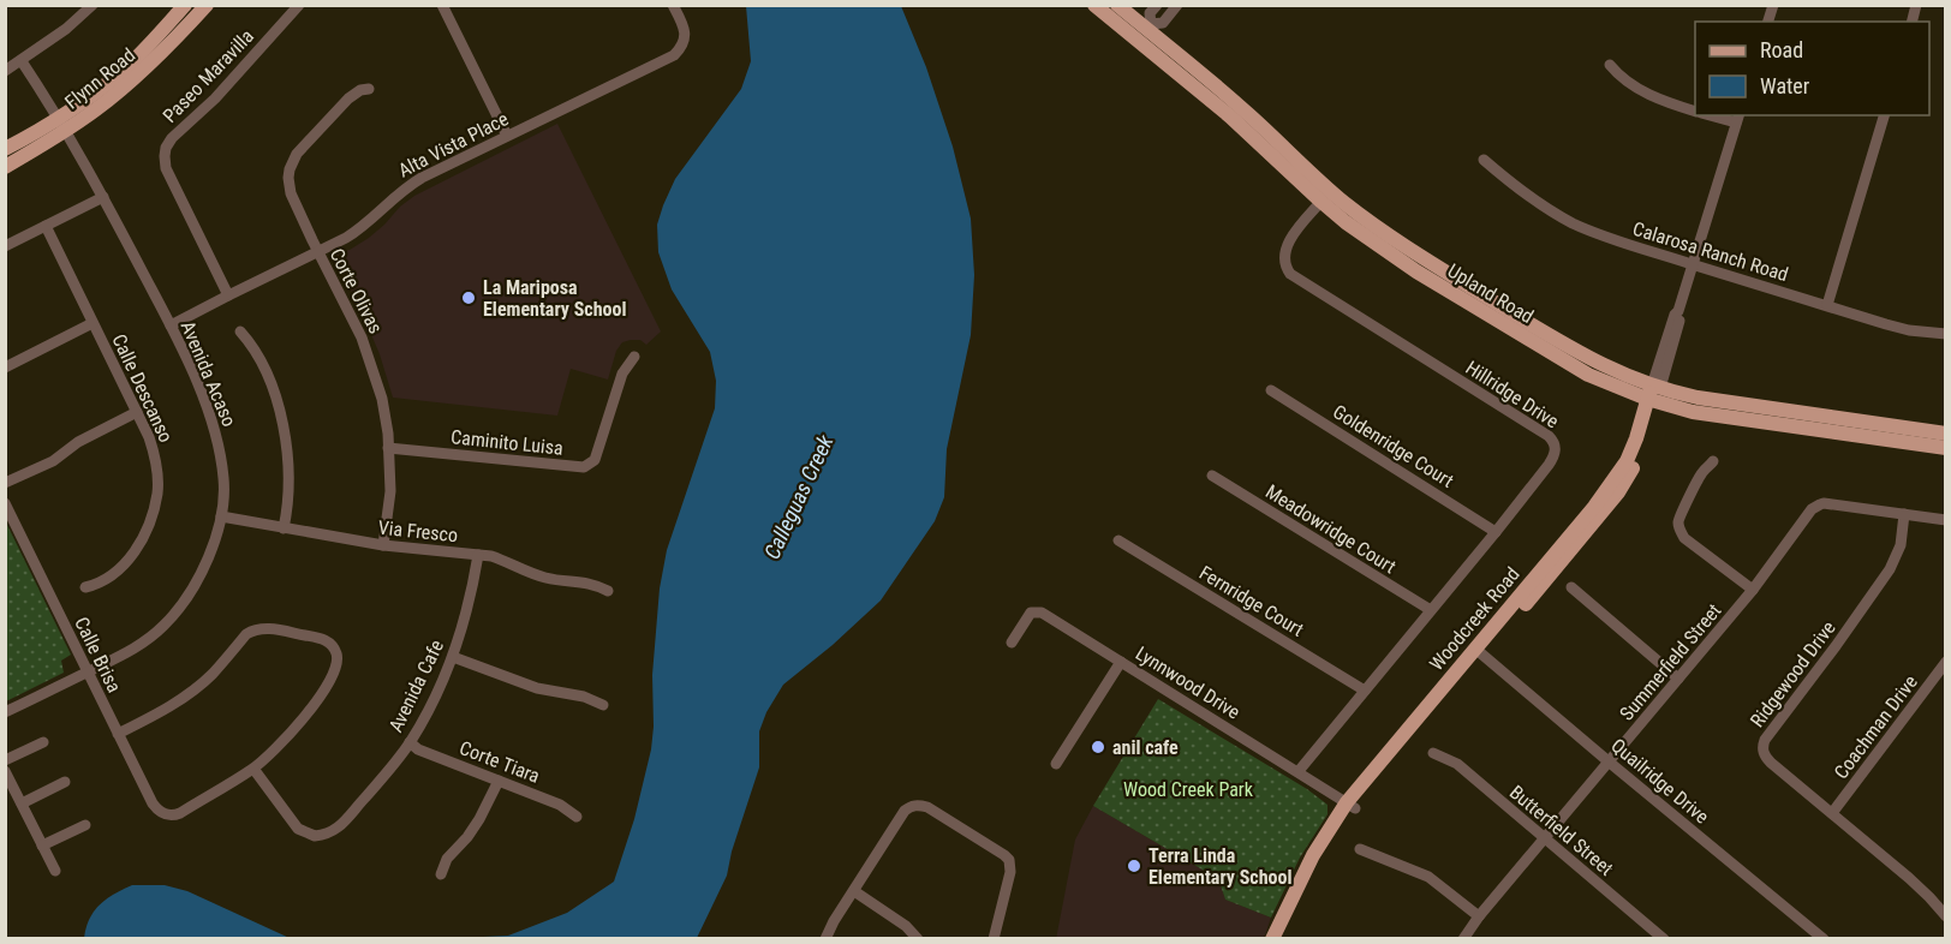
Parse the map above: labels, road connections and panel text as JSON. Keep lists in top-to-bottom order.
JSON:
{
  "streets": {
    "main road": ["Flynn Road", "Upland Road", "Woodcreek Road"],
    "street": [
      "Paseo Maravilla",
      "Alta Vista Place",
      "Calarosa Ranch Road",
      "Corte Olivas",
      "Avenida Acaso",
      "Calle Descanso",
      "Hillridge Drive",
      "Caminito Luisa",
      "Goldenridge Court",
      "Meadowridge Court",
      "Via Fresco",
      "Fernridge Court",
      "Calle Brisa",
      "Summerfield Street",
      "Ridgewood Drive",
      "Lynnwood Drive",
      "Avenida Cafe",
      "Coachman Drive",
      "Corte Tiara",
      "Quailridge Drive",
      "Butterfield Street"
    ]
  },
  "crossings": [
    ["Paseo Maravilla", "Alta Vista Place"],
    ["Flynn Road", "Avenida Acaso"],
    ["Alta Vista Place", "Corte Olivas"],
    ["Alta Vista Place", "Avenida Acaso"],
    ["Calarosa Ranch Road", "Woodcreek Road"],
    ["Corte Olivas", "Caminito Luisa"],
    ["Corte Olivas", "Via Fresco"],
    ["Upland Road", "Hillridge Drive"],
    ["Upland Road", "Woodcreek Road"],
    ["Avenida Acaso", "Via Fresco"],
    ["Avenida Acaso", "Calle Brisa"],
    ["Hillridge Drive", "Goldenridge Court"],
    ["Hillridge Drive", "Meadowridge Court"],
    ["Hillridge Drive", "Fernridge Court"],
    ["Hillridge Drive", "Lynnwood Drive"],
    ["Via Fresco", "Avenida Cafe"],
    ["Woodcreek Road", "Lynnwood Drive"],
    ["Woodcreek Road", "Quailridge Drive"],
    ["Calle Brisa", "Avenida Cafe"],
    ["Summerfield Street", "Ridgewood Drive"],
    ["Summerfield Street", "Quailridge Drive"],
    ["Summerfield Street", "Butterfield Street"],
    ["Ridgewood Drive", "Coachman Drive"],
    ["Avenida Cafe", "Corte Tiara"]
  ],
  "water": ["Calleguas Creek"],
  "parks": ["Wood Creek Park"],
  "places": ["La Mariposa Elementary School", "anil cafe", "Terra Linda Elementary School"],
  "legend": ["Road", "Water"]
}
